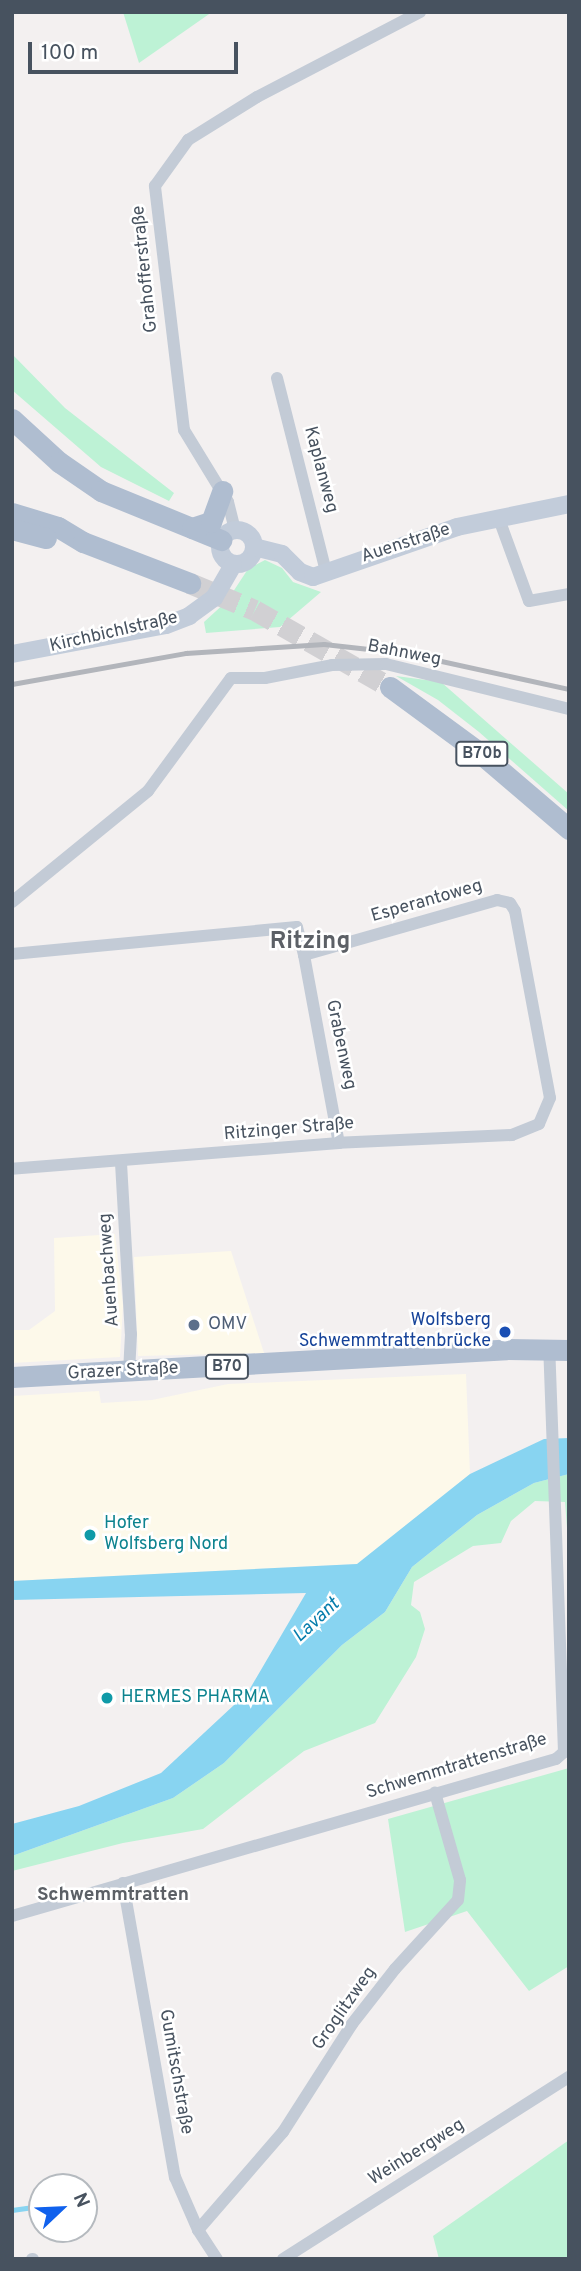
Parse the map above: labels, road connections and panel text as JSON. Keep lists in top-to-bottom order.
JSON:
{
  "streets": {
    "main road": ["B70b", "B70", "Grazer Straße"],
    "street": [
      "Grahofferstraße",
      "Kaplanweg",
      "Auenstraße",
      "Kirchbichlstraße",
      "Bahnweg",
      "Esperantoweg",
      "Grabenweg",
      "Ritzinger Straße",
      "Auenbachweg",
      "Schwemmtrattenstraße",
      "Groglitzweg",
      "Gumitschstraße",
      "Weinbergweg"
    ]
  },
  "crossings": [
    ["Grahofferstraße", "Kirchbichlstraße"],
    ["Kaplanweg", "Auenstraße"],
    ["Esperantoweg", "Grabenweg"],
    ["Esperantoweg", "Ritzinger Straße"],
    ["Grabenweg", "Ritzinger Straße"],
    ["Ritzinger Straße", "Auenbachweg"],
    ["Auenbachweg", "Grazer Straße"],
    ["Grazer Straße", "Schwemmtrattenstraße"],
    ["Schwemmtrattenstraße", "Groglitzweg"],
    ["Schwemmtrattenstraße", "Gumitschstraße"],
    ["Groglitzweg", "Gumitschstraße"]
  ],
  "districts": ["Ritzing", "Schwemmtratten"],
  "water": ["Lavant"],
  "places": [
    "OMV",
    "Wolfsberg Schwemmtrattenbrücke",
    "Hofer Wolfsberg Nord",
    "HERMES PHARMA"
  ],
  "scale_bar": "100 m",
  "north": "top right"
}
